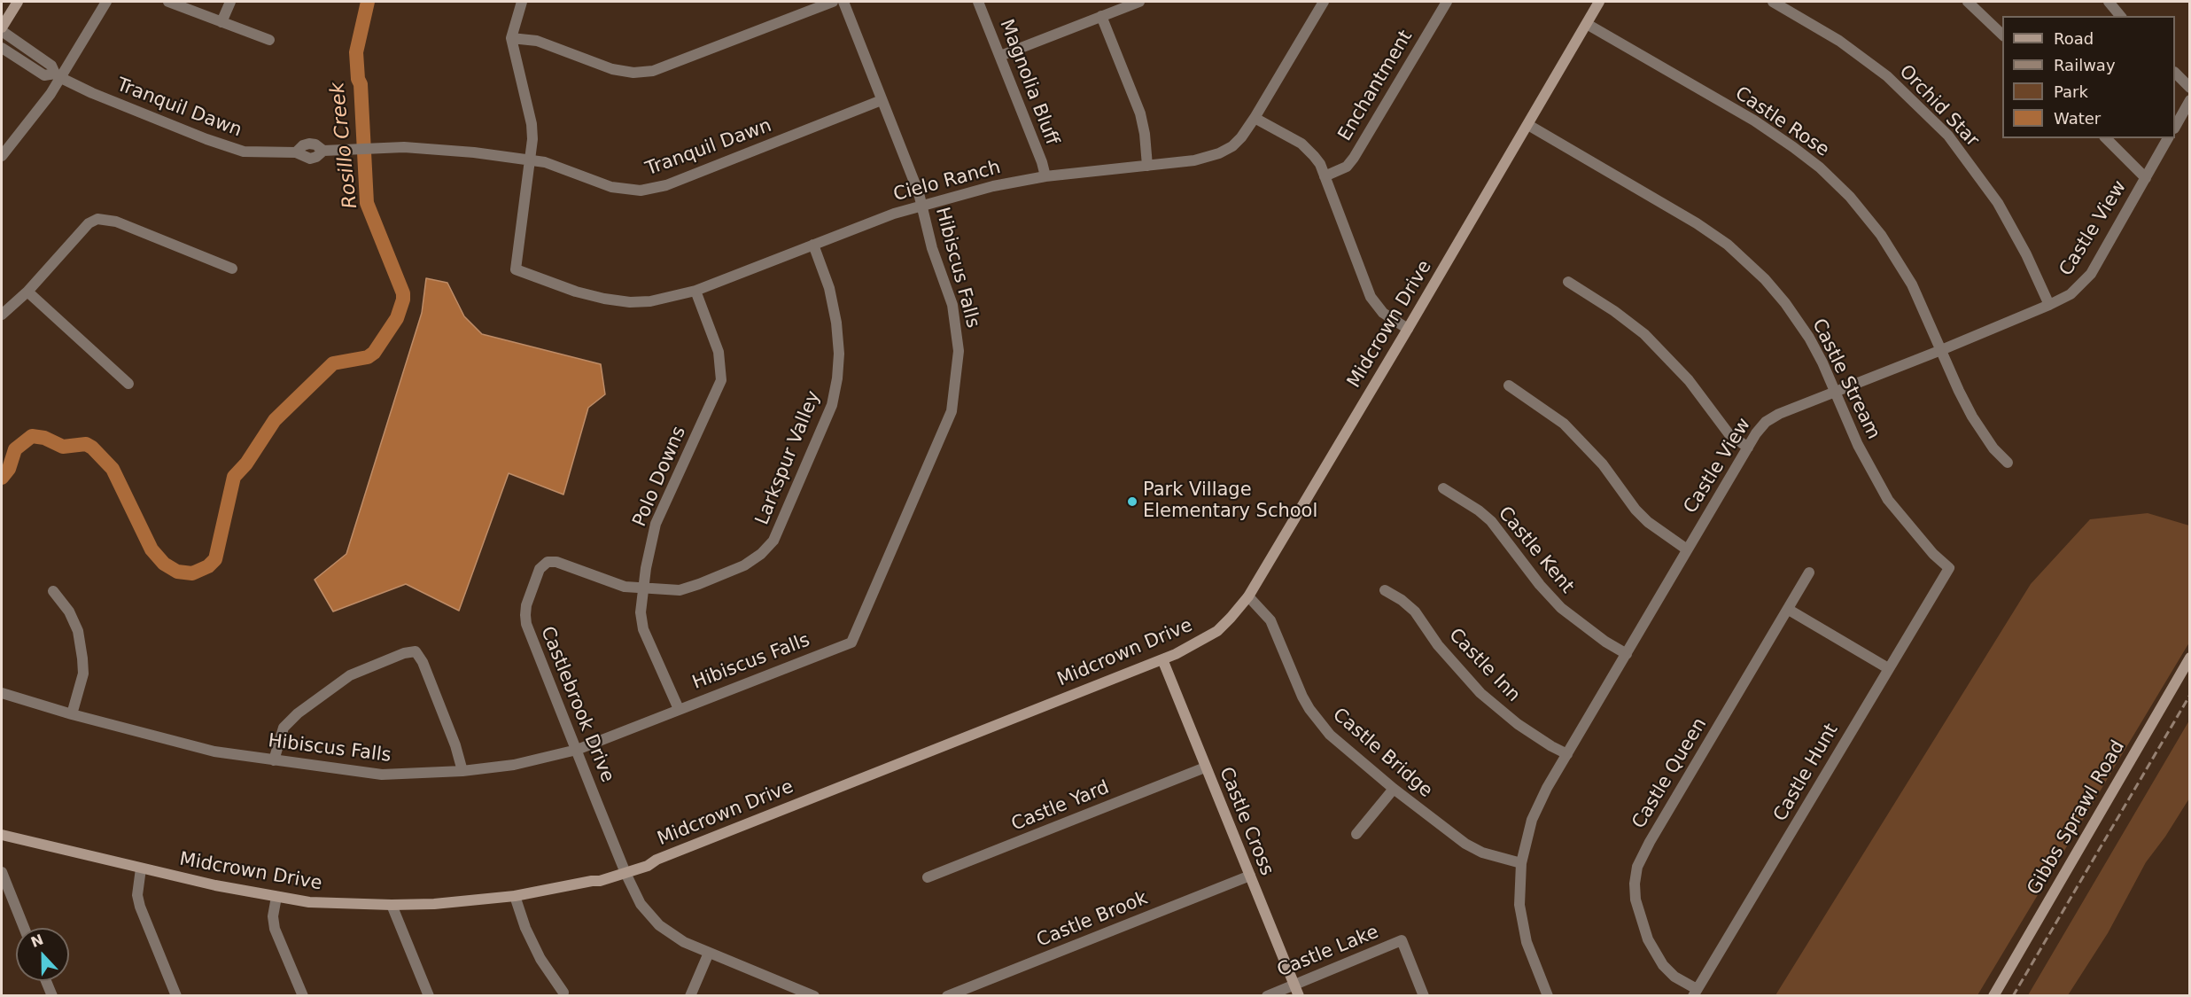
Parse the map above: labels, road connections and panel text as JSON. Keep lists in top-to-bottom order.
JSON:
{
  "streets": {
    "street": [
      "Magnolia Bluff",
      "Enchantment",
      "Orchid Star",
      "Tranquil Dawn",
      "Castle Rose",
      "Cielo Ranch",
      "Castle View",
      "Hibiscus Falls",
      "Midcrown Drive",
      "Castle Stream",
      "Larkspur Valley",
      "Polo Downs",
      "Castle Kent",
      "Castle Inn",
      "Castlebrook Drive",
      "Castle Bridge",
      "Castle Hunt",
      "Castle Queen",
      "Castle Yard",
      "Gibbs Sprawl Road",
      "Castle Cross",
      "Castle Brook",
      "Castle Lake"
    ]
  },
  "crossings": [
    ["Magnolia Bluff", "Cielo Ranch"],
    ["Orchid Star", "Castle View"],
    ["Tranquil Dawn", "Cielo Ranch"],
    ["Tranquil Dawn", "Hibiscus Falls"],
    ["Castle Rose", "Castle View"],
    ["Castle Rose", "Midcrown Drive"],
    ["Cielo Ranch", "Hibiscus Falls"],
    ["Cielo Ranch", "Larkspur Valley"],
    ["Cielo Ranch", "Polo Downs"],
    ["Castle View", "Castle Stream"],
    ["Castle View", "Castle Kent"],
    ["Castle View", "Castle Inn"],
    ["Castle View", "Castle Bridge"],
    ["Hibiscus Falls", "Polo Downs"],
    ["Hibiscus Falls", "Castlebrook Drive"],
    ["Midcrown Drive", "Castle Stream"],
    ["Midcrown Drive", "Castlebrook Drive"],
    ["Midcrown Drive", "Castle Bridge"],
    ["Midcrown Drive", "Castle Cross"],
    ["Castle Stream", "Castle Hunt"],
    ["Larkspur Valley", "Polo Downs"],
    ["Larkspur Valley", "Castlebrook Drive"],
    ["Castle Hunt", "Castle Queen"],
    ["Castle Yard", "Castle Cross"],
    ["Castle Cross", "Castle Brook"],
    ["Castle Cross", "Castle Lake"]
  ],
  "water": ["Rosillo Creek"],
  "places": ["Park Village Elementary School"],
  "legend": [
    "Road",
    "Railway",
    "Park",
    "Water"
  ],
  "north": "top"
}
